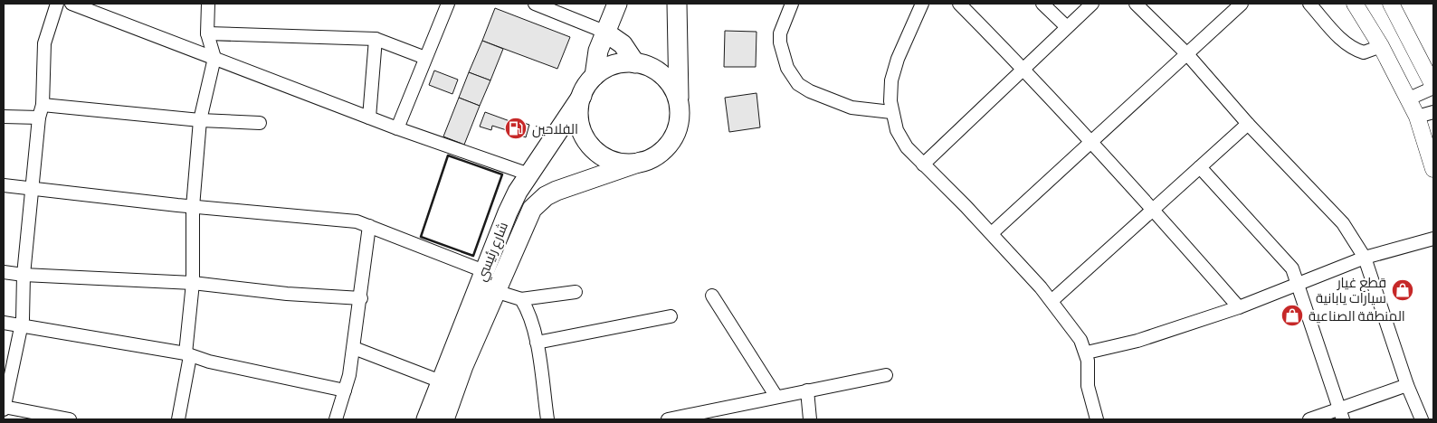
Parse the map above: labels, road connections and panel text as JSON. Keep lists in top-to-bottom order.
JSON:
{
  "streets": {
    "highway": ["شارع رئيسي"]
  },
  "places": {
    "fuel station": ["الفلاحين"],
    "shop": ["قطع غيار سيارات يابانية", "المنطقة الصناعية"]
  }
}
